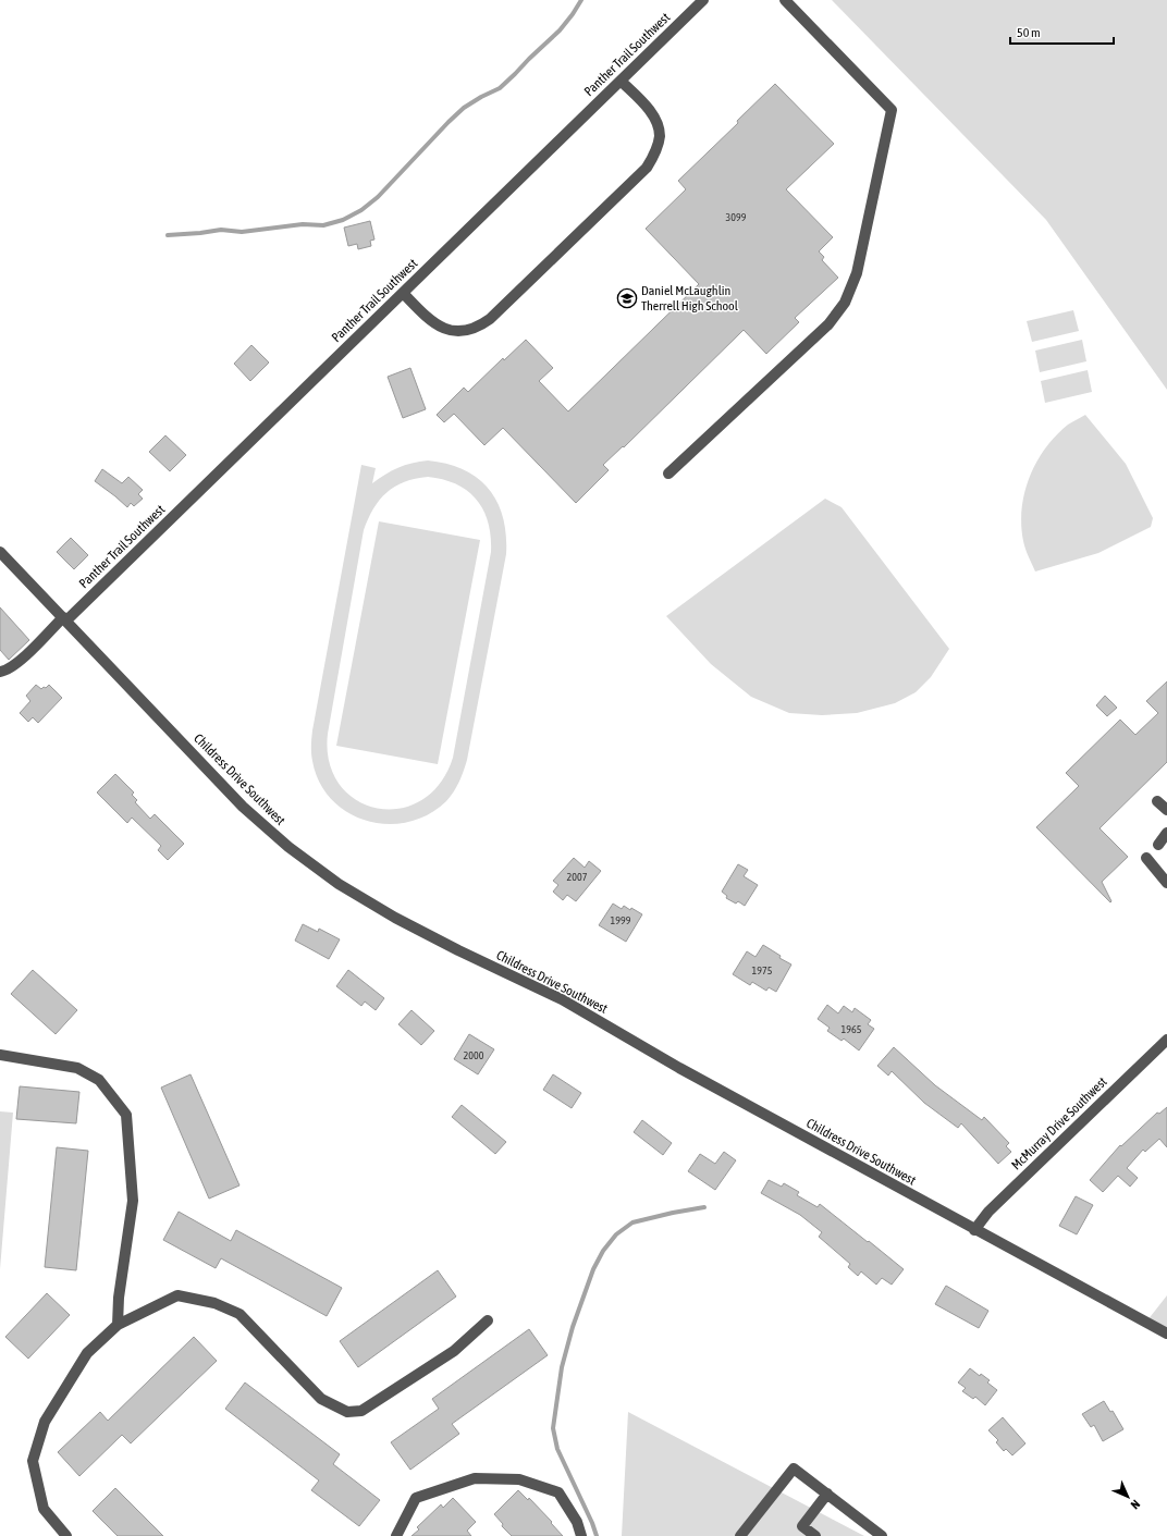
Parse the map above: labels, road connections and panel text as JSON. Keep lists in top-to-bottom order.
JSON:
{
  "streets": {
    "street": ["Panther Trail Southwest", "Childress Drive Southwest", "McMurray Drive Southwest"]
  },
  "crossings": [
    ["Panther Trail Southwest", "Childress Drive Southwest"],
    ["Childress Drive Southwest", "McMurray Drive Southwest"]
  ],
  "places": {
    "school or university": ["Daniel McLaughlin Therrell High School"]
  },
  "house_numbers": [
    "3099",
    "2007",
    "1999",
    "1975",
    "1965",
    "2000"
  ],
  "scale_bar": "50 m",
  "north": "bottom right"
}
